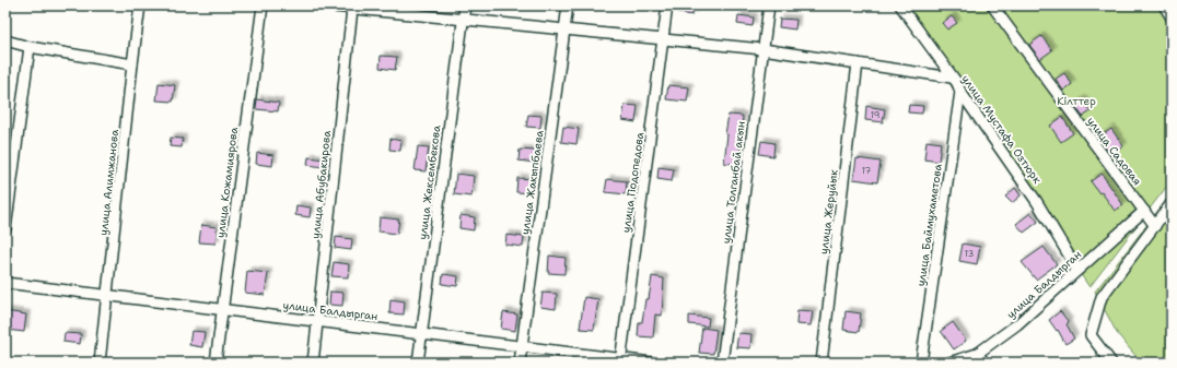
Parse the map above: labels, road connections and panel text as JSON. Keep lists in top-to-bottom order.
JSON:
{
  "streets": {
    "street": [
      "улица Мустафа Озтюрк",
      "улица Садовая",
      "улица Алимжанова",
      "улица Кожамиярова",
      "улица Жексембекова",
      "улица Жакыпбаева",
      "улица Подопедова",
      "улица Толганбай акын",
      "улица Абубакирова",
      "улица Жеруйык",
      "улица Баймухаметова",
      "улица Балдырган"
    ]
  },
  "crossings": [
    ["улица Мустафа Озтюрк", "улица Баймухаметова"],
    ["улица Мустафа Озтюрк", "улица Балдырган"],
    ["улица Садовая", "улица Балдырган"],
    ["улица Алимжанова", "улица Балдырган"],
    ["улица Кожамиярова", "улица Балдырган"],
    ["улица Жексембекова", "улица Балдырган"],
    ["улица Жакыпбаева", "улица Балдырган"],
    ["улица Подопедова", "улица Балдырган"],
    ["улица Абубакирова", "улица Балдырган"]
  ],
  "parks": ["Кілттер"],
  "house_numbers": ["19", "17", "13"]
}
